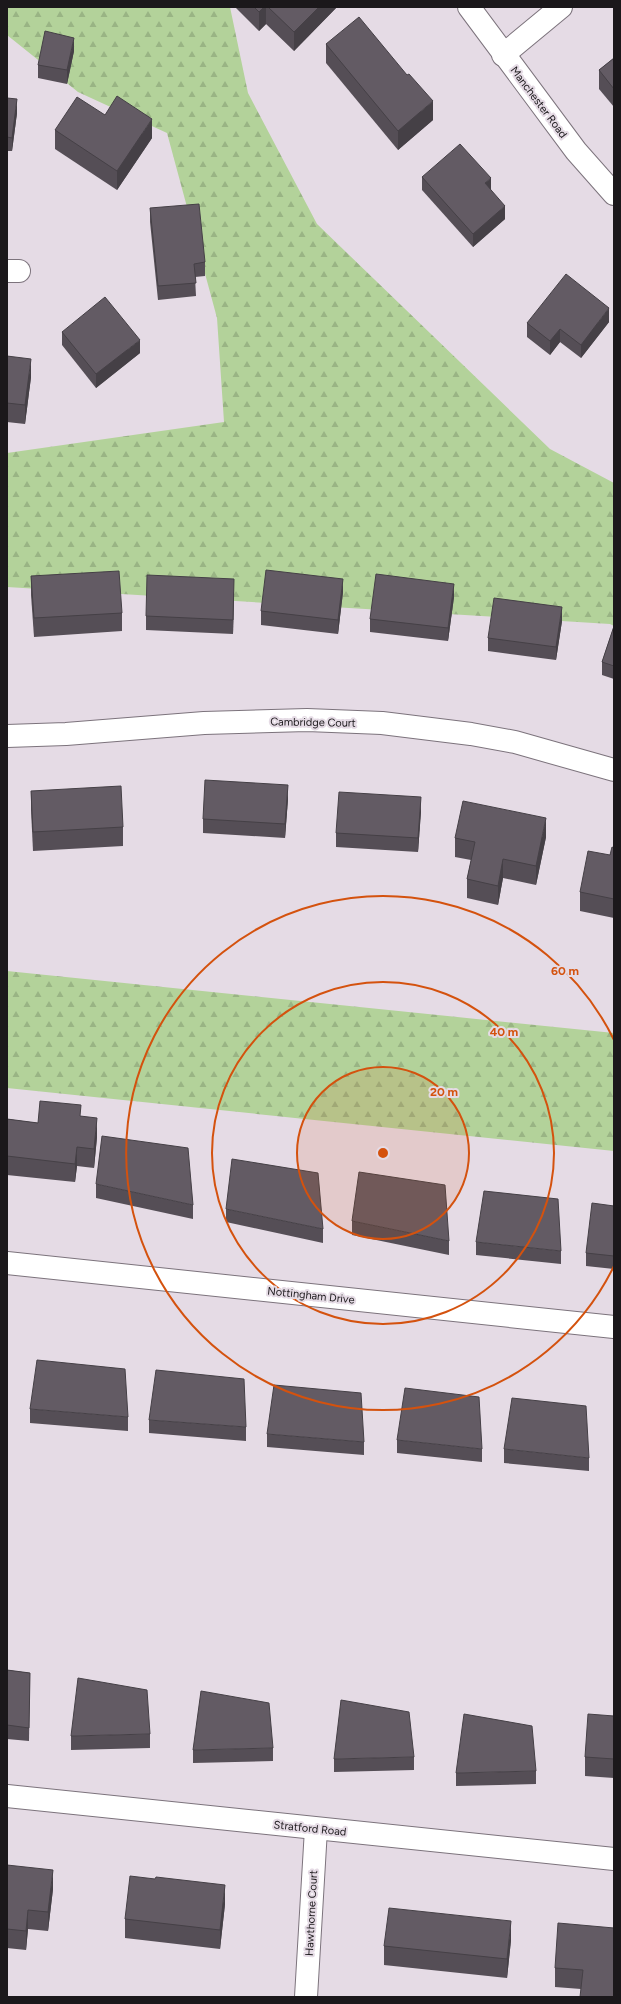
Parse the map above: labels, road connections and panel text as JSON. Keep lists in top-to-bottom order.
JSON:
{
  "streets": {
    "street": [
      "Manchester Road",
      "Cambridge Court",
      "Nottingham Drive",
      "Stratford Road",
      "Hawthorne Court"
    ]
  },
  "crossings": [
    ["Stratford Road", "Hawthorne Court"]
  ],
  "rings": ["60 m", "40 m", "20 m"]
}
